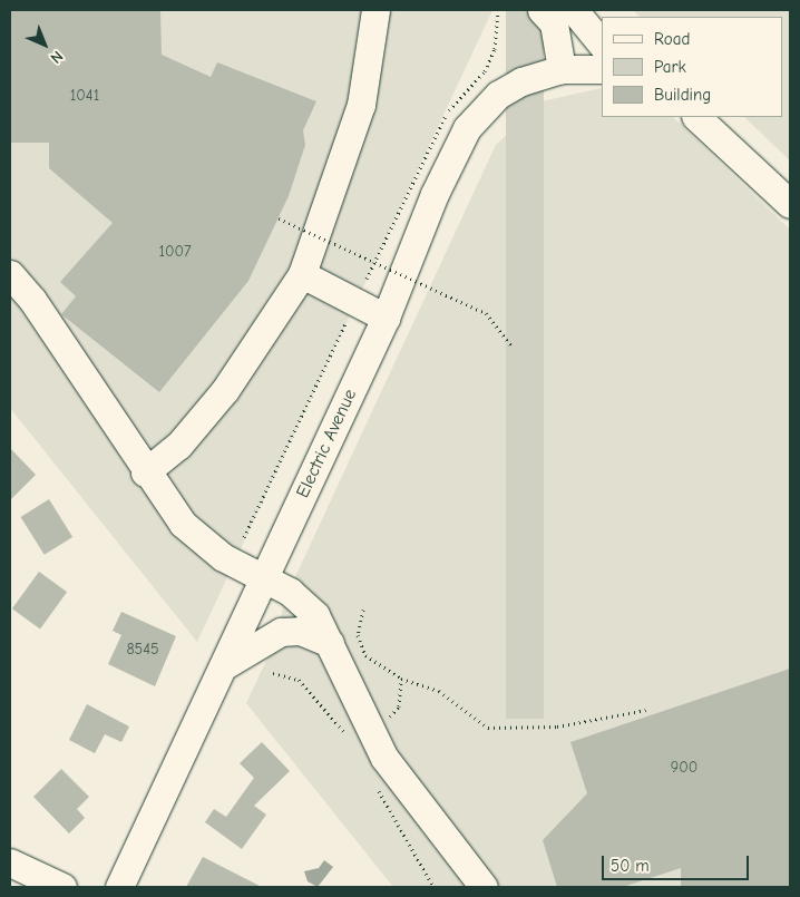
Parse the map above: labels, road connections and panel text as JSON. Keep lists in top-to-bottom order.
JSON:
{
  "streets": {
    "street": ["Electric Avenue"]
  },
  "house_numbers": [
    "1041",
    "1007",
    "8545",
    "900"
  ],
  "legend": ["Road", "Park", "Building"],
  "scale_bar": "50 m",
  "north": "bottom right"
}
